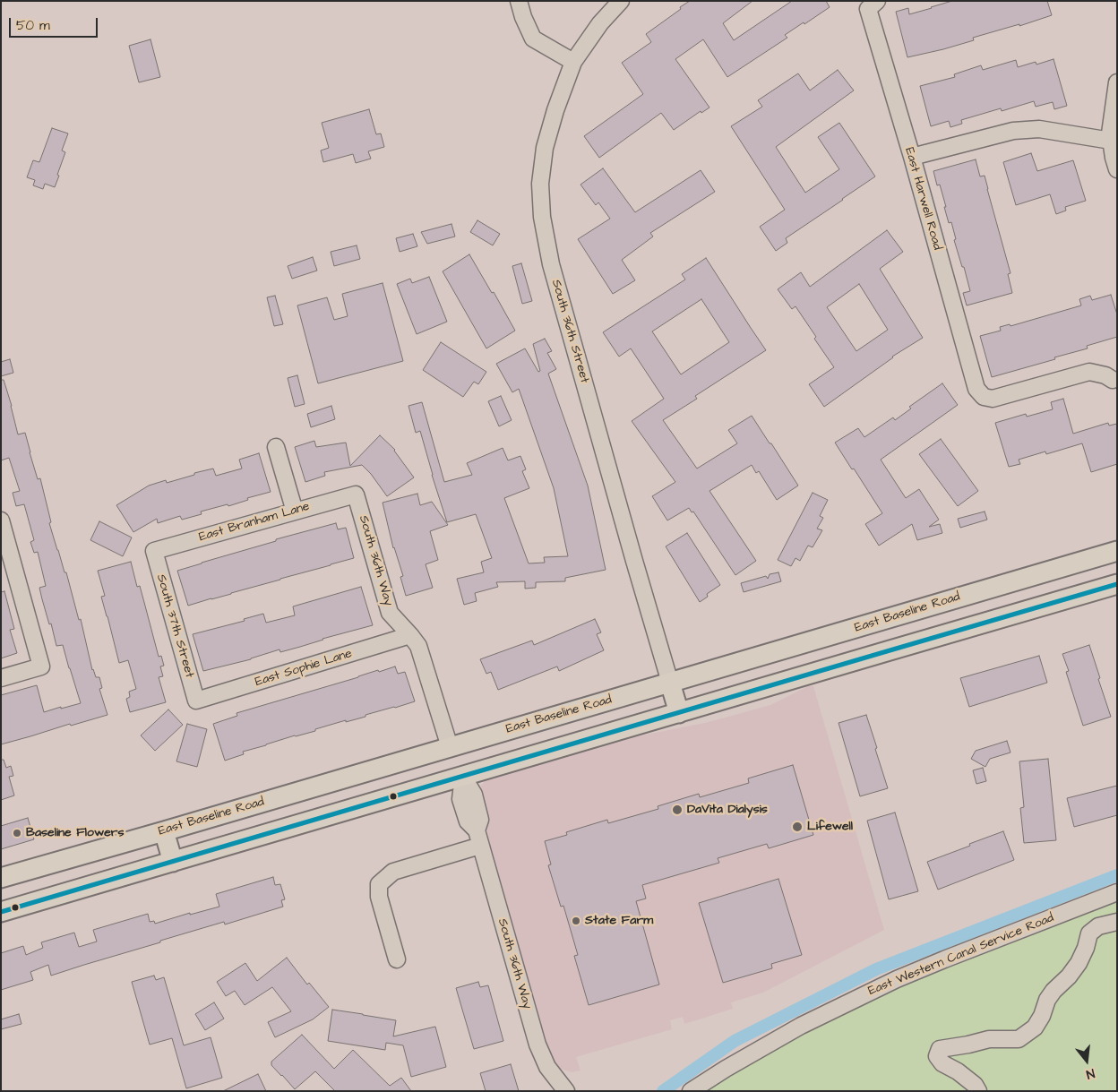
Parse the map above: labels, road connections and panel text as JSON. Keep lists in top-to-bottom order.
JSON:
{
  "streets": {
    "main road": ["East Baseline Road"],
    "street": [
      "East Harwell Road",
      "South 36th Street",
      "East Branham Lane",
      "South 36th Way",
      "South 37th Street",
      "East Sophie Lane",
      "East Western Canal Service Road"
    ]
  },
  "crossings": [
    ["South 36th Street", "East Baseline Road"],
    ["East Branham Lane", "South 36th Way"],
    ["East Branham Lane", "South 37th Street"],
    ["South 36th Way", "East Baseline Road"],
    ["South 36th Way", "East Sophie Lane"],
    ["South 37th Street", "East Sophie Lane"]
  ],
  "places": [
    "DaVita Dialysis",
    "Lifewell",
    "Baseline Flowers",
    "State Farm"
  ],
  "scale_bar": "50 m",
  "north": "bottom"
}
